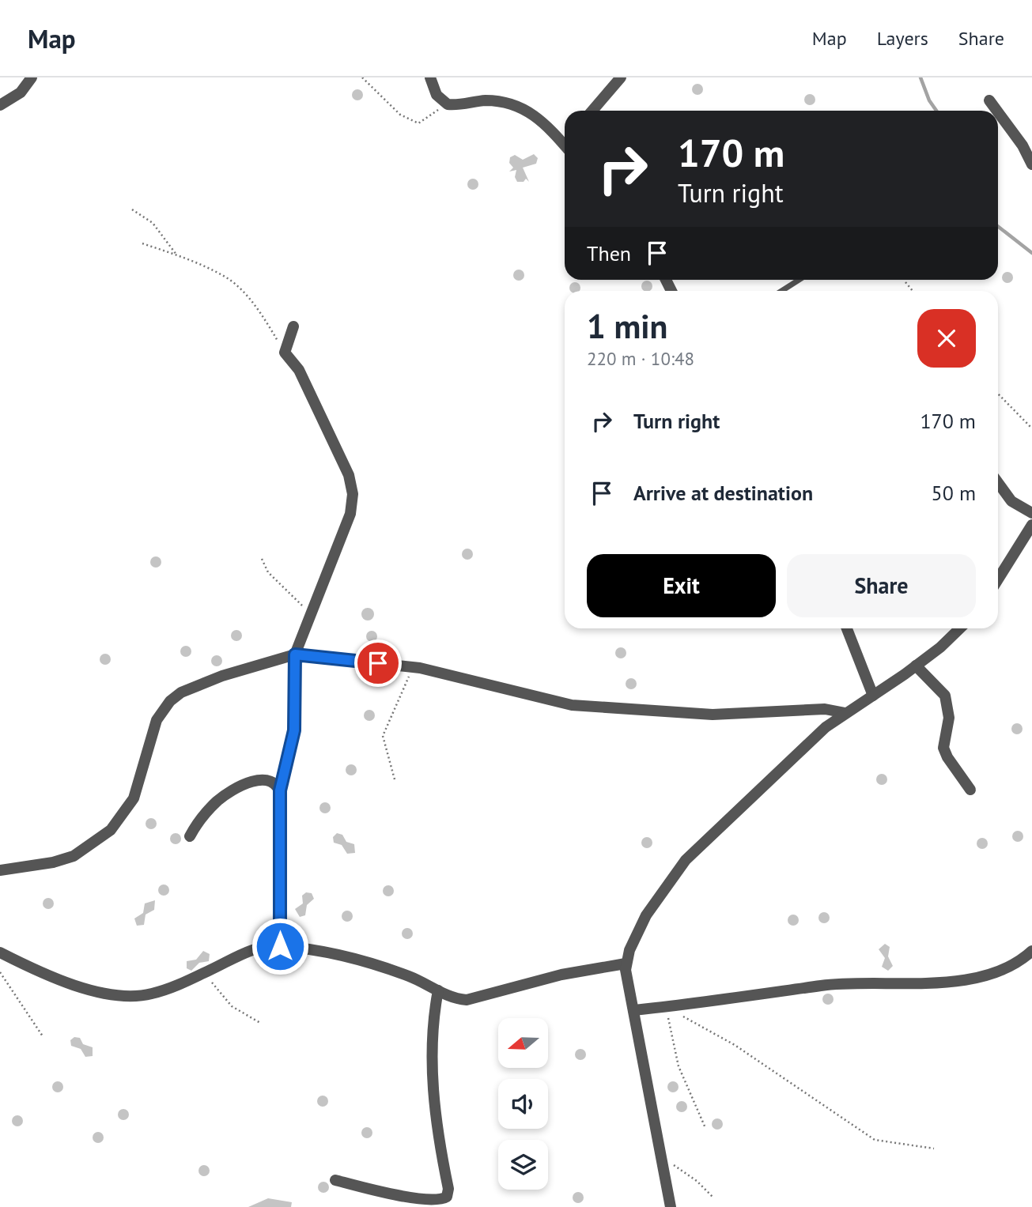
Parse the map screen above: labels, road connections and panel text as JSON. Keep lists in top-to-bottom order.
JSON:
{
  "north": "left",
  "page": {
    "header": "Map",
    "nav": ["Map", "Layers", "Share"],
    "turn": ["170 m", "Turn right"],
    "then": "Then",
    "heading": ["1 min", "220 m · 10:48"],
    "list": [
      {
        "name": "Turn right",
        "value": "170 m"
      },
      {
        "name": "Arrive at destination",
        "value": "50 m"
      }
    ],
    "buttons": ["Exit", "Share"]
  }
}
